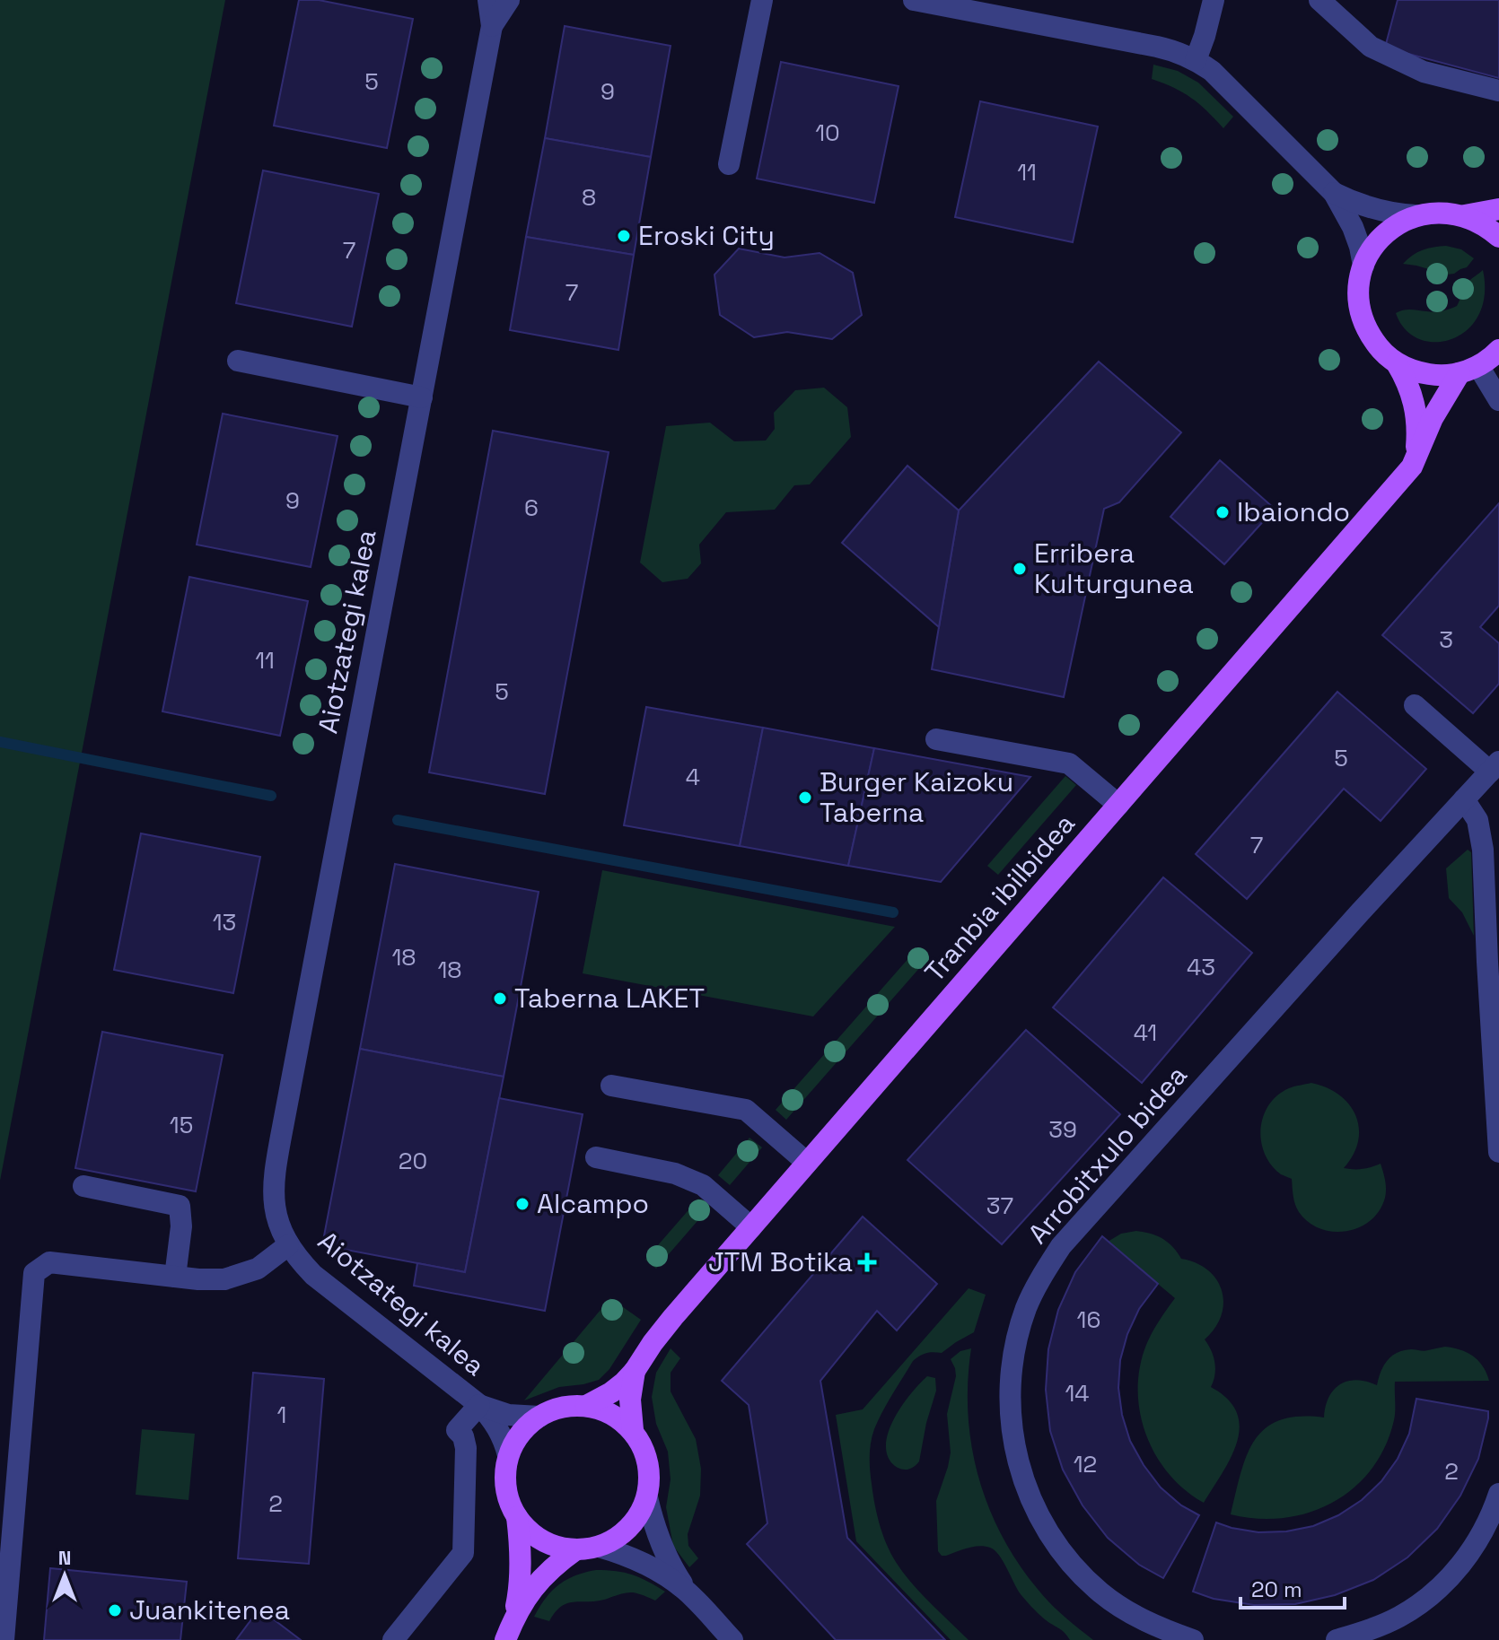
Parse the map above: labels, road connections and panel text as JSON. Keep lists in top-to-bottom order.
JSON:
{
  "streets": {
    "main road": ["Tranbia ibilbidea"],
    "street": ["Aiotzategi kalea", "Arrobitxulo bidea"]
  },
  "crossings": [
    ["Aiotzategi kalea", "Tranbia ibilbidea"]
  ],
  "places": {
    "other": [
      "Eroski City",
      "Ibaiondo",
      "Erribera Kulturgunea",
      "Burger Kaizoku Taberna",
      "Taberna LAKET",
      "Alcampo",
      "Juankitenea"
    ],
    "health": ["JTM Botika"]
  },
  "house_numbers": [
    "5",
    "9",
    "10",
    "11",
    "8",
    "7",
    "7",
    "9",
    "6",
    "3",
    "11",
    "5",
    "5",
    "4",
    "7",
    "13",
    "18",
    "43",
    "18",
    "41",
    "15",
    "39",
    "20",
    "37",
    "16",
    "14",
    "1",
    "12",
    "2",
    "2"
  ],
  "scale_bar": "20 m",
  "north": "top"
}
